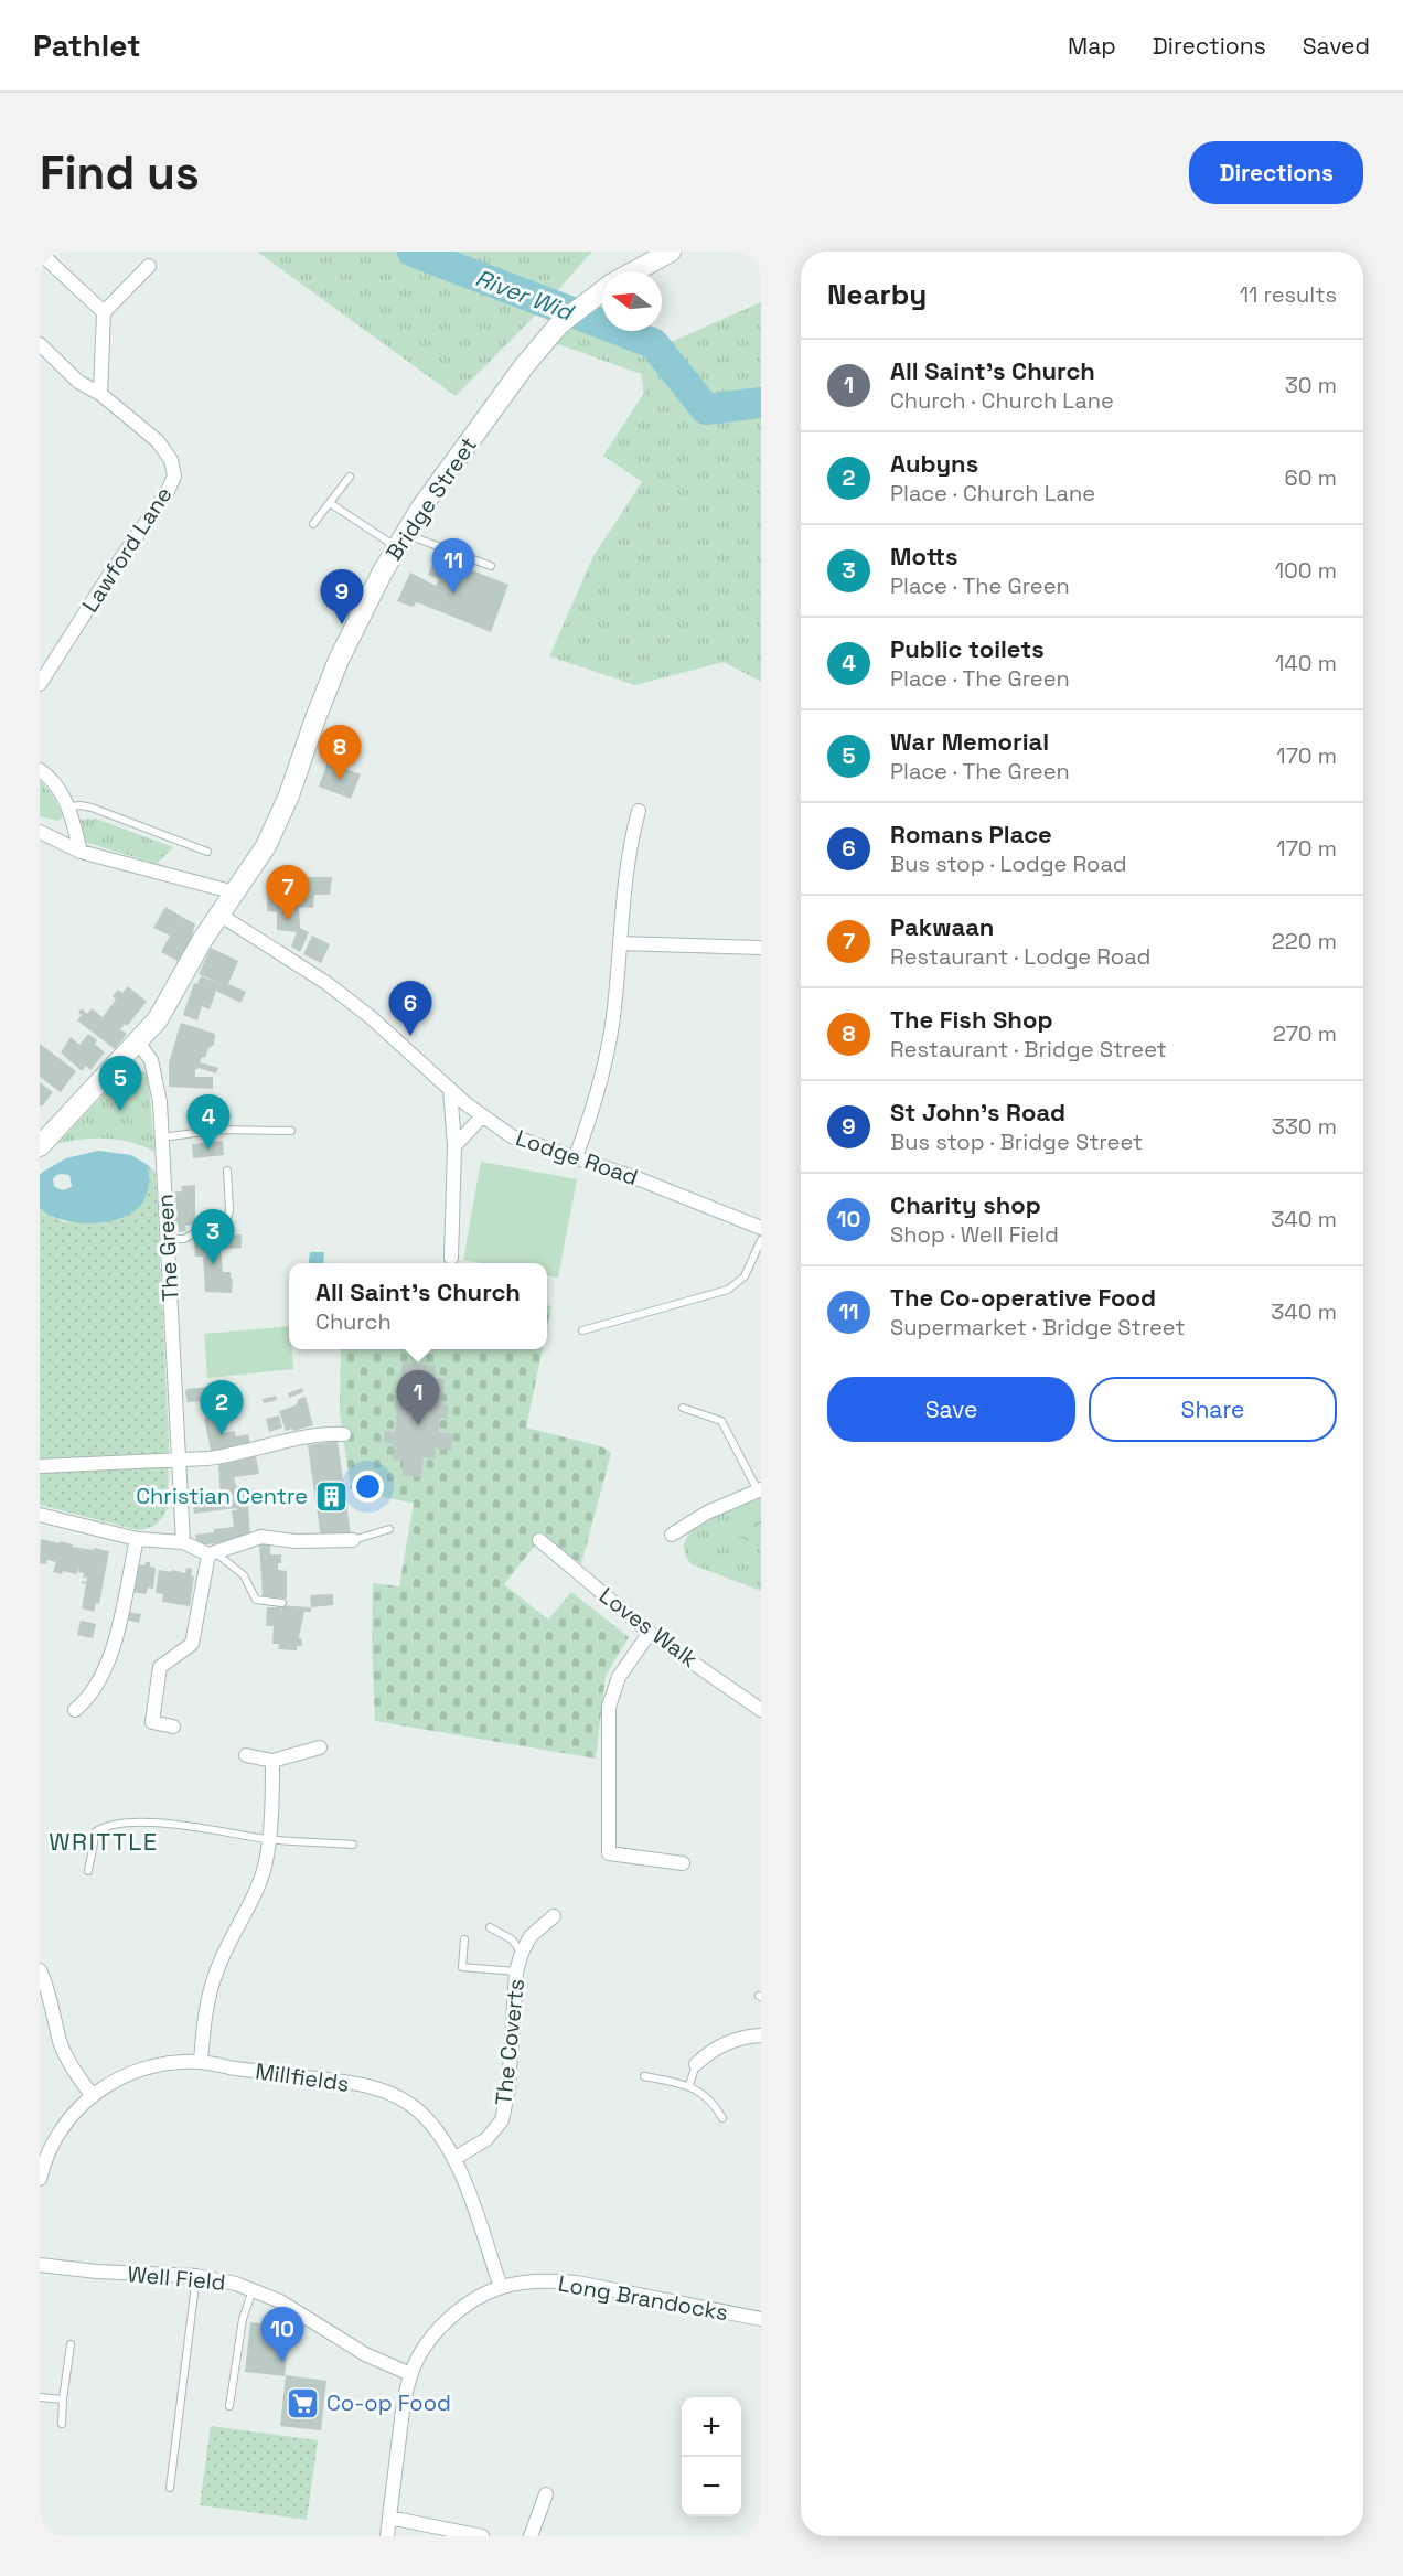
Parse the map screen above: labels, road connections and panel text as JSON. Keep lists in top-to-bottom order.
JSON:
{
  "streets": {
    "street": [
      "Bridge Street",
      "Lawford Lane",
      "Lodge Road",
      "The Green",
      "Loves Walk",
      "The Coverts",
      "Millfields",
      "Well Field",
      "Long Brandocks"
    ]
  },
  "crossings": [
    ["Bridge Street", "Lodge Road"],
    ["The Coverts", "Millfields"],
    ["Millfields", "Long Brandocks"],
    ["Well Field", "Long Brandocks"]
  ],
  "districts": ["WRITTLE"],
  "water": ["River Wid"],
  "places": {
    "building": ["Christian Centre"],
    "supermarket": ["Co-op Food"]
  },
  "north": "left",
  "page": {
    "header": "Pathlet",
    "nav": ["Map", "Directions", "Saved"],
    "buttons": [
      "Directions",
      ["Save", "Share"]
    ],
    "title": "Find us",
    "heading": ["Nearby", "11 results"],
    "list": [
      {
        "mark": "1",
        "name": "All Saint's Church",
        "note": "Church · Church Lane",
        "value": "30 m"
      },
      {
        "mark": "2",
        "name": "Aubyns",
        "note": "Place · Church Lane",
        "value": "60 m"
      },
      {
        "mark": "3",
        "name": "Motts",
        "note": "Place · The Green",
        "value": "100 m"
      },
      {
        "mark": "4",
        "name": "Public toilets",
        "note": "Place · The Green",
        "value": "140 m"
      },
      {
        "mark": "5",
        "name": "War Memorial",
        "note": "Place · The Green",
        "value": "170 m"
      },
      {
        "mark": "6",
        "name": "Romans Place",
        "note": "Bus stop · Lodge Road",
        "value": "170 m"
      },
      {
        "mark": "7",
        "name": "Pakwaan",
        "note": "Restaurant · Lodge Road",
        "value": "220 m"
      },
      {
        "mark": "8",
        "name": "The Fish Shop",
        "note": "Restaurant · Bridge Street",
        "value": "270 m"
      },
      {
        "mark": "9",
        "name": "St John's Road",
        "note": "Bus stop · Bridge Street",
        "value": "330 m"
      },
      {
        "mark": "10",
        "name": "Charity shop",
        "note": "Shop · Well Field",
        "value": "340 m"
      },
      {
        "mark": "11",
        "name": "The Co-operative Food",
        "note": "Supermarket · Bridge Street",
        "value": "340 m"
      }
    ],
    "pins": [
      "11",
      "9",
      "8",
      "7",
      "6",
      "5",
      "4",
      "3",
      "1",
      "2",
      "10"
    ],
    "popup": ["All Saint's Church", "Church"],
    "map_buttons": ["+", "−"]
  }
}
